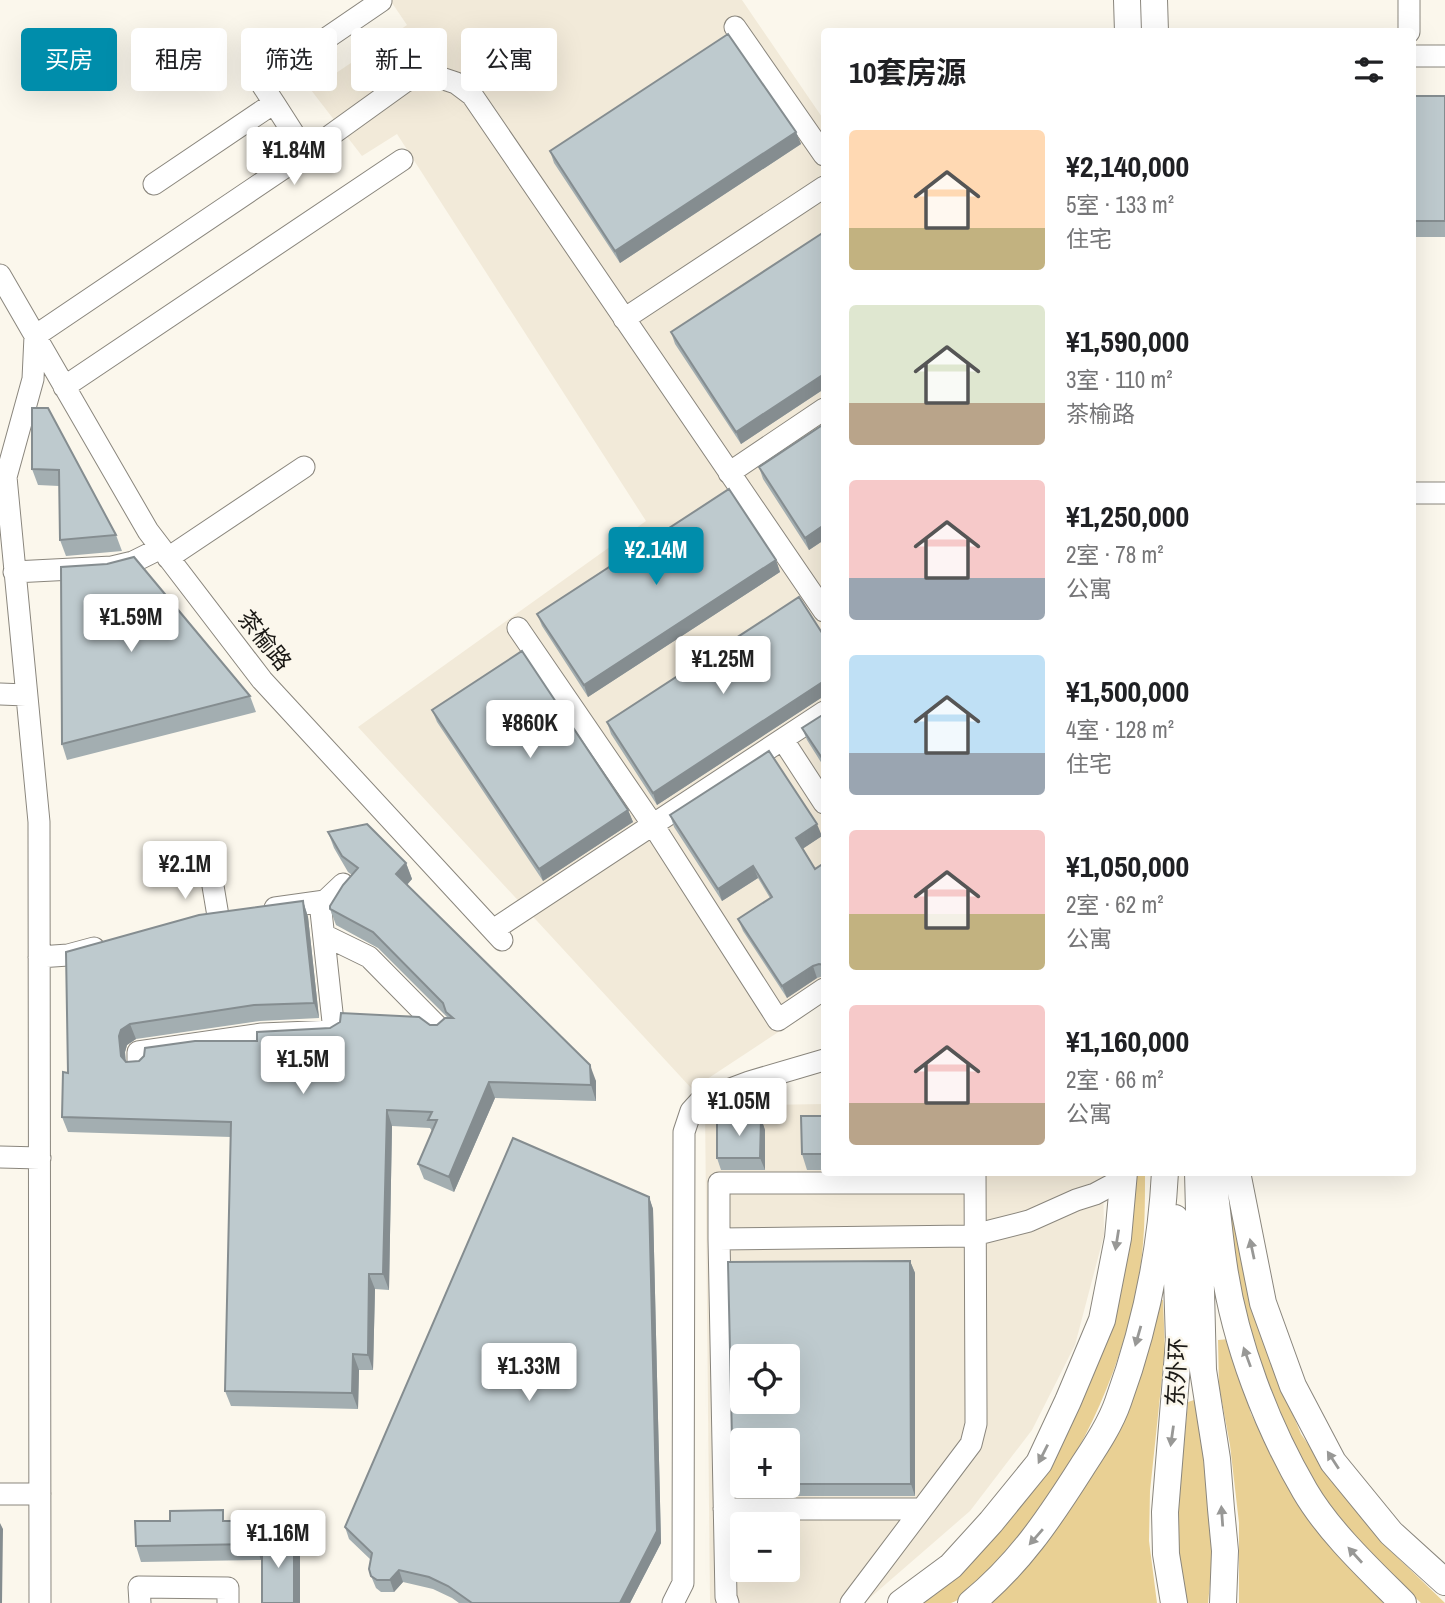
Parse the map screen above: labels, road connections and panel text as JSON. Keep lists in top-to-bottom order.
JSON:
{
  "streets": {
    "main road": ["东外环"],
    "street": ["茶榆路"]
  },
  "page": {
    "chip": [
      "买房",
      "租房",
      "筛选",
      "新上",
      "公寓"
    ],
    "heading": "10套房源",
    "list": [
      {
        "name": "¥2,140,000",
        "note": "5室 · 133 m² · 住宅"
      },
      {
        "name": "¥1,590,000",
        "note": "3室 · 110 m² · 茶榆路"
      },
      {
        "name": "¥1,250,000",
        "note": "2室 · 78 m² · 公寓"
      },
      {
        "name": "¥1,500,000",
        "note": "4室 · 128 m² · 住宅"
      },
      {
        "name": "¥1,050,000",
        "note": "2室 · 62 m² · 公寓"
      },
      {
        "name": "¥1,160,000",
        "note": "2室 · 66 m² · 公寓"
      }
    ],
    "price": [
      "¥1.84M",
      "¥2.14M",
      "¥1.59M",
      "¥1.25M",
      "¥860K",
      "¥2.1M",
      "¥1.5M",
      "¥1.05M",
      "¥1.33M",
      "¥1.16M"
    ],
    "map_buttons": ["+", "−"]
  }
}
